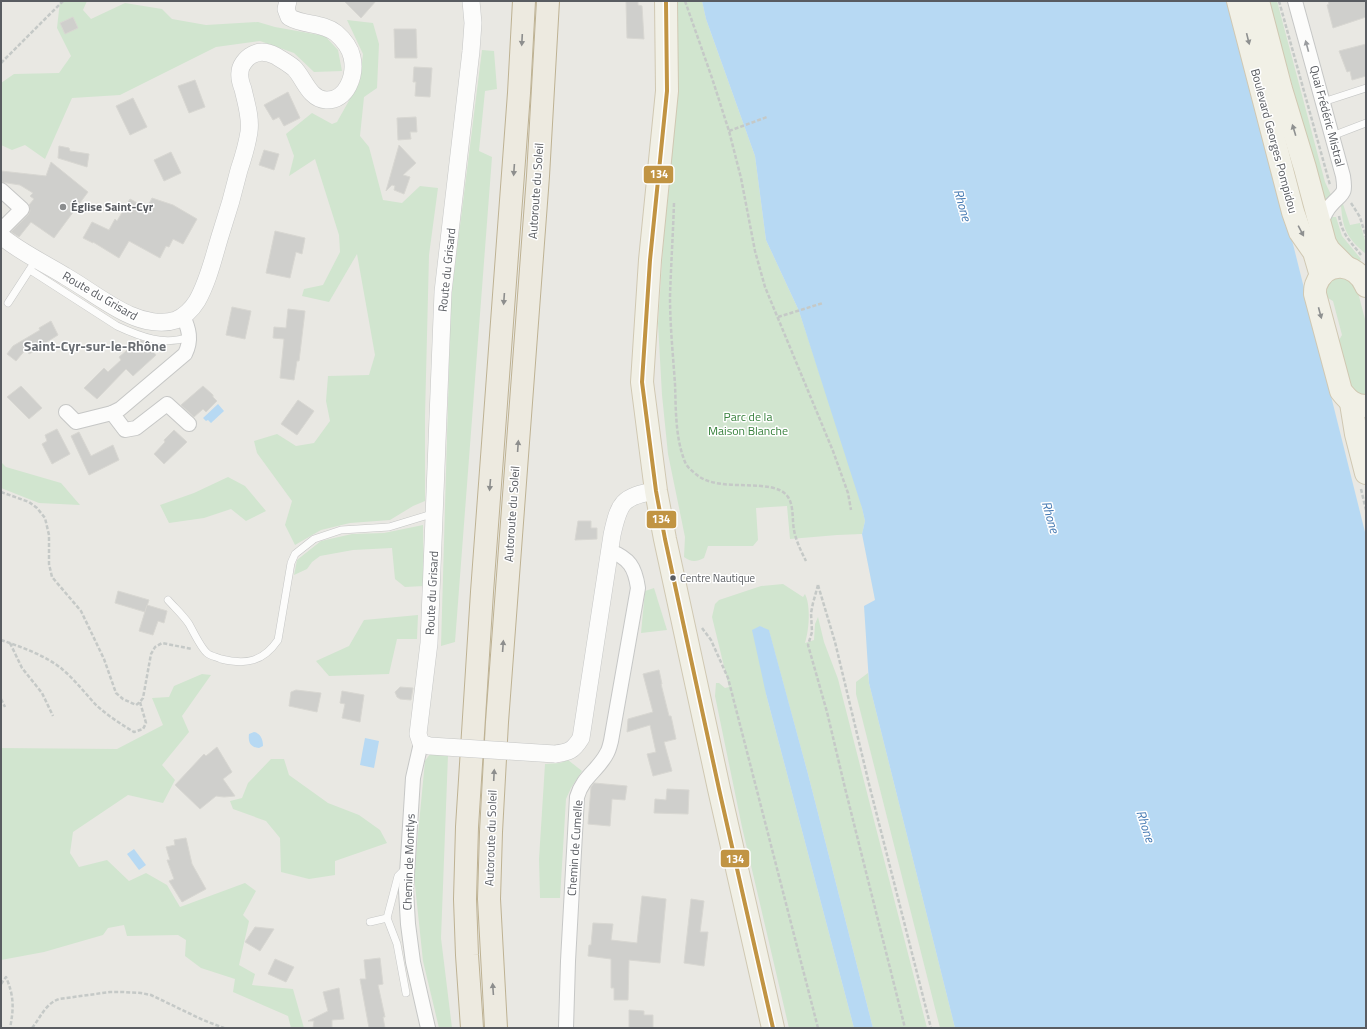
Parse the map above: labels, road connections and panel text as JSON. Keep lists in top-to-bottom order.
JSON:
{
  "streets": {
    "highway": ["Autoroute du Soleil"],
    "main road": ["Boulevard Georges Pompidou"],
    "street": [
      "Quai Frédéric Mistral",
      "Route du Grisard",
      "Chemin de Cumelle",
      "Chemin de Montlys"
    ]
  },
  "crossings": [
    ["Route du Grisard", "Chemin de Montlys"]
  ],
  "one_way": ["Quai Frédéric Mistral"],
  "districts": ["Saint-Cyr-sur-le-Rhône"],
  "water": ["Rhone"],
  "parks": ["Parc de la Maison Blanche"],
  "places": ["Église Saint-Cyr", "Centre Nautique"],
  "lines": ["transit line 134"]
}
